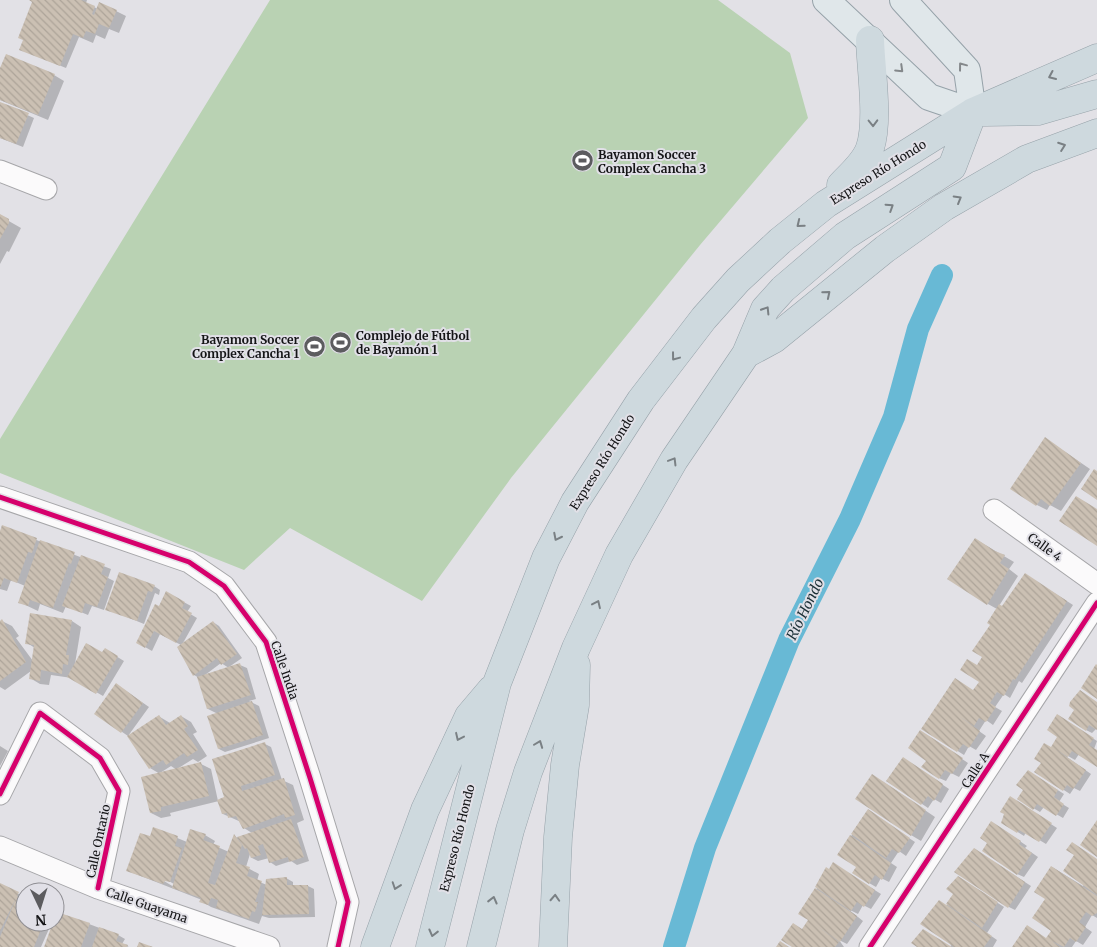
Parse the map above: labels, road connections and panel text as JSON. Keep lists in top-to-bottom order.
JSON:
{
  "streets": {
    "highway": ["Expreso Río Hondo"],
    "street": [
      "Calle 4",
      "Calle India",
      "Calle A",
      "Calle Ontario",
      "Calle Guayama"
    ]
  },
  "crossings": [
    ["Calle Ontario", "Calle Guayama"]
  ],
  "water": ["Río Hondo"],
  "places": {
    "sports": ["Bayamon Soccer Complex Cancha 3", "Complejo de Fútbol de Bayamón 1", "Bayamon Soccer Complex Cancha 1"]
  },
  "north": "bottom"
}
